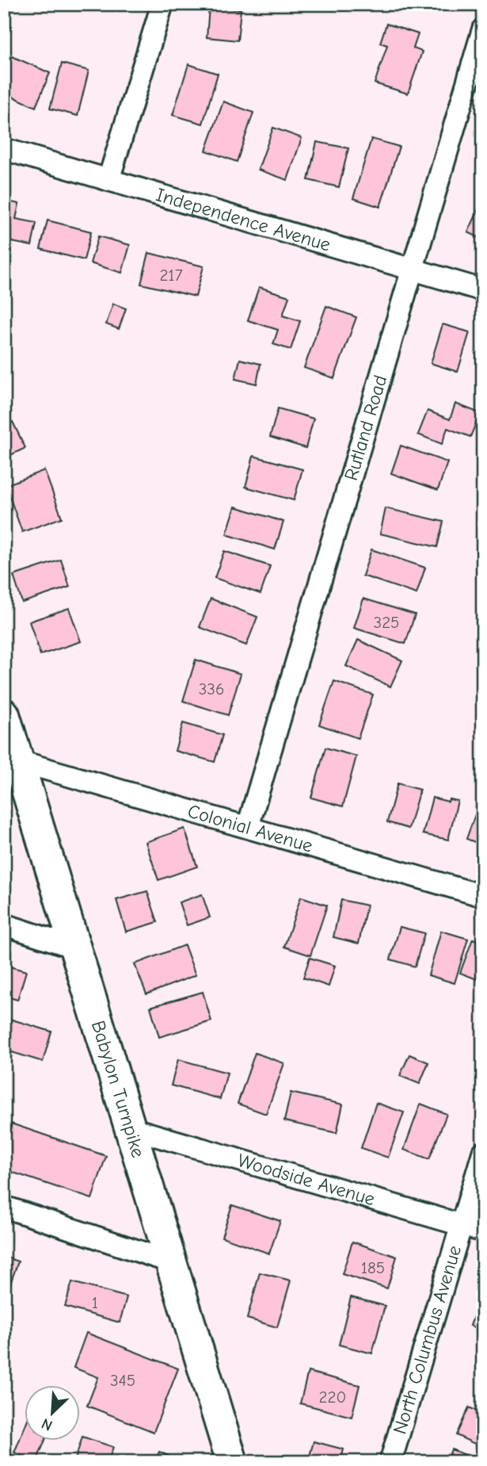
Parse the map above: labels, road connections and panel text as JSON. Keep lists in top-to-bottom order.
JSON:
{
  "streets": {
    "main road": ["Babylon Turnpike"],
    "street": [
      "Independence Avenue",
      "Rutland Road",
      "Colonial Avenue",
      "Woodside Avenue",
      "North Columbus Avenue"
    ]
  },
  "crossings": [
    ["Independence Avenue", "Rutland Road"],
    ["Rutland Road", "Colonial Avenue"],
    ["Colonial Avenue", "Babylon Turnpike"],
    ["Babylon Turnpike", "Woodside Avenue"],
    ["Woodside Avenue", "North Columbus Avenue"]
  ],
  "house_numbers": [
    "217",
    "325",
    "336",
    "185",
    "1",
    "345",
    "220"
  ],
  "north": "bottom left"
}
